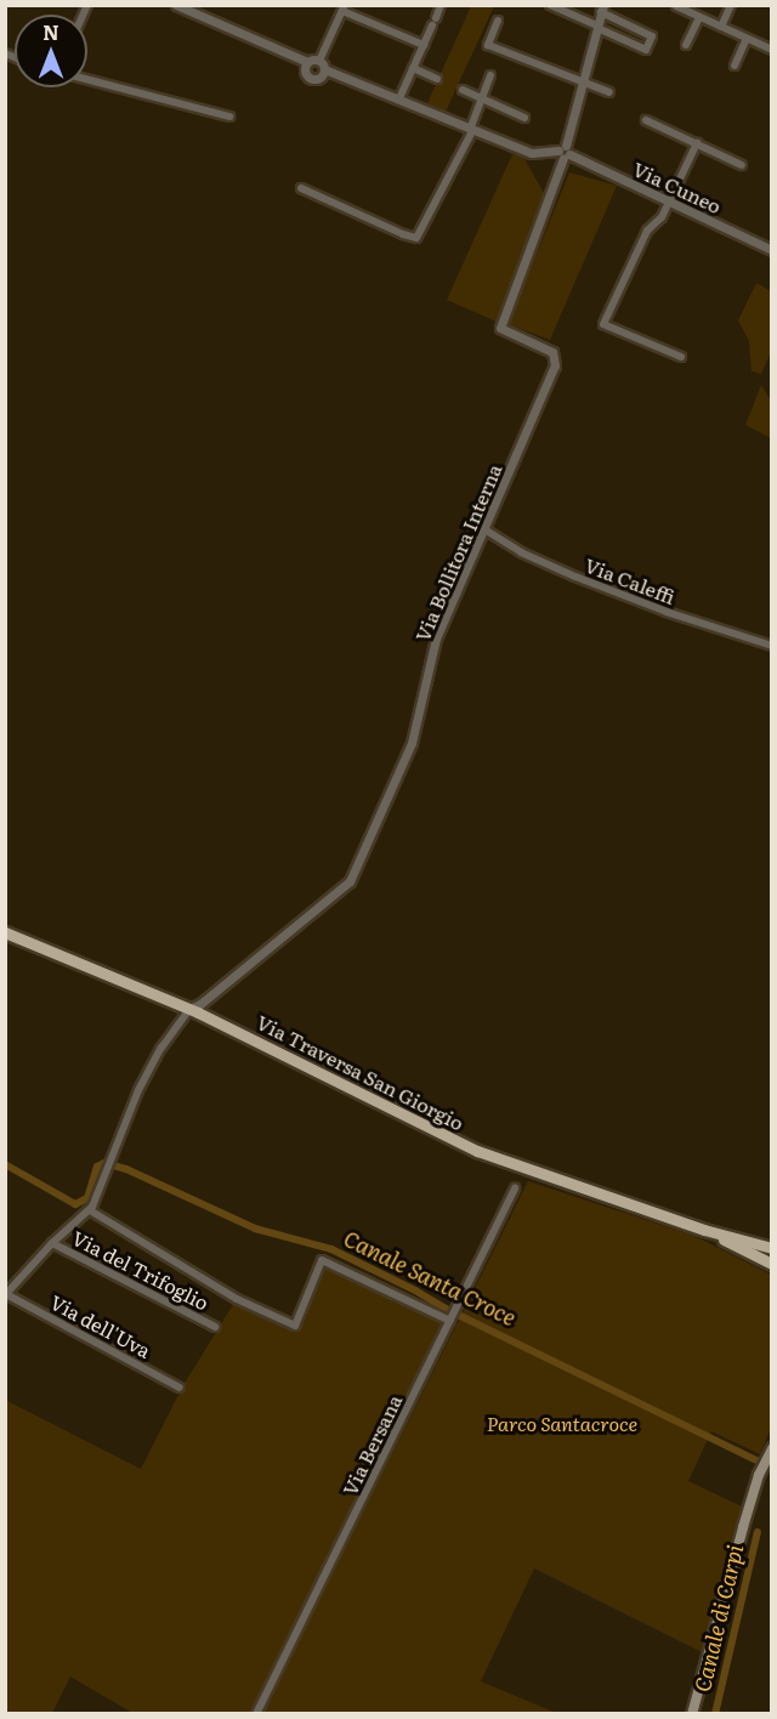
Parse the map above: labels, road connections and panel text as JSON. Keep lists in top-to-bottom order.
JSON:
{
  "streets": {
    "main road": ["Via Traversa San Giorgio"],
    "street": [
      "Via Cuneo",
      "Via Bollitora Interna",
      "Via Caleffi",
      "Via del Trifoglio",
      "Via dell'Uva",
      "Via Bersana"
    ]
  },
  "crossings": [
    ["Via Cuneo", "Via Bollitora Interna"],
    ["Via Bollitora Interna", "Via Caleffi"],
    ["Via Bollitora Interna", "Via Traversa San Giorgio"]
  ],
  "water": ["Canale Santa Croce", "Canale di Carpi"],
  "parks": ["Parco Santacroce"],
  "north": "top"
}
